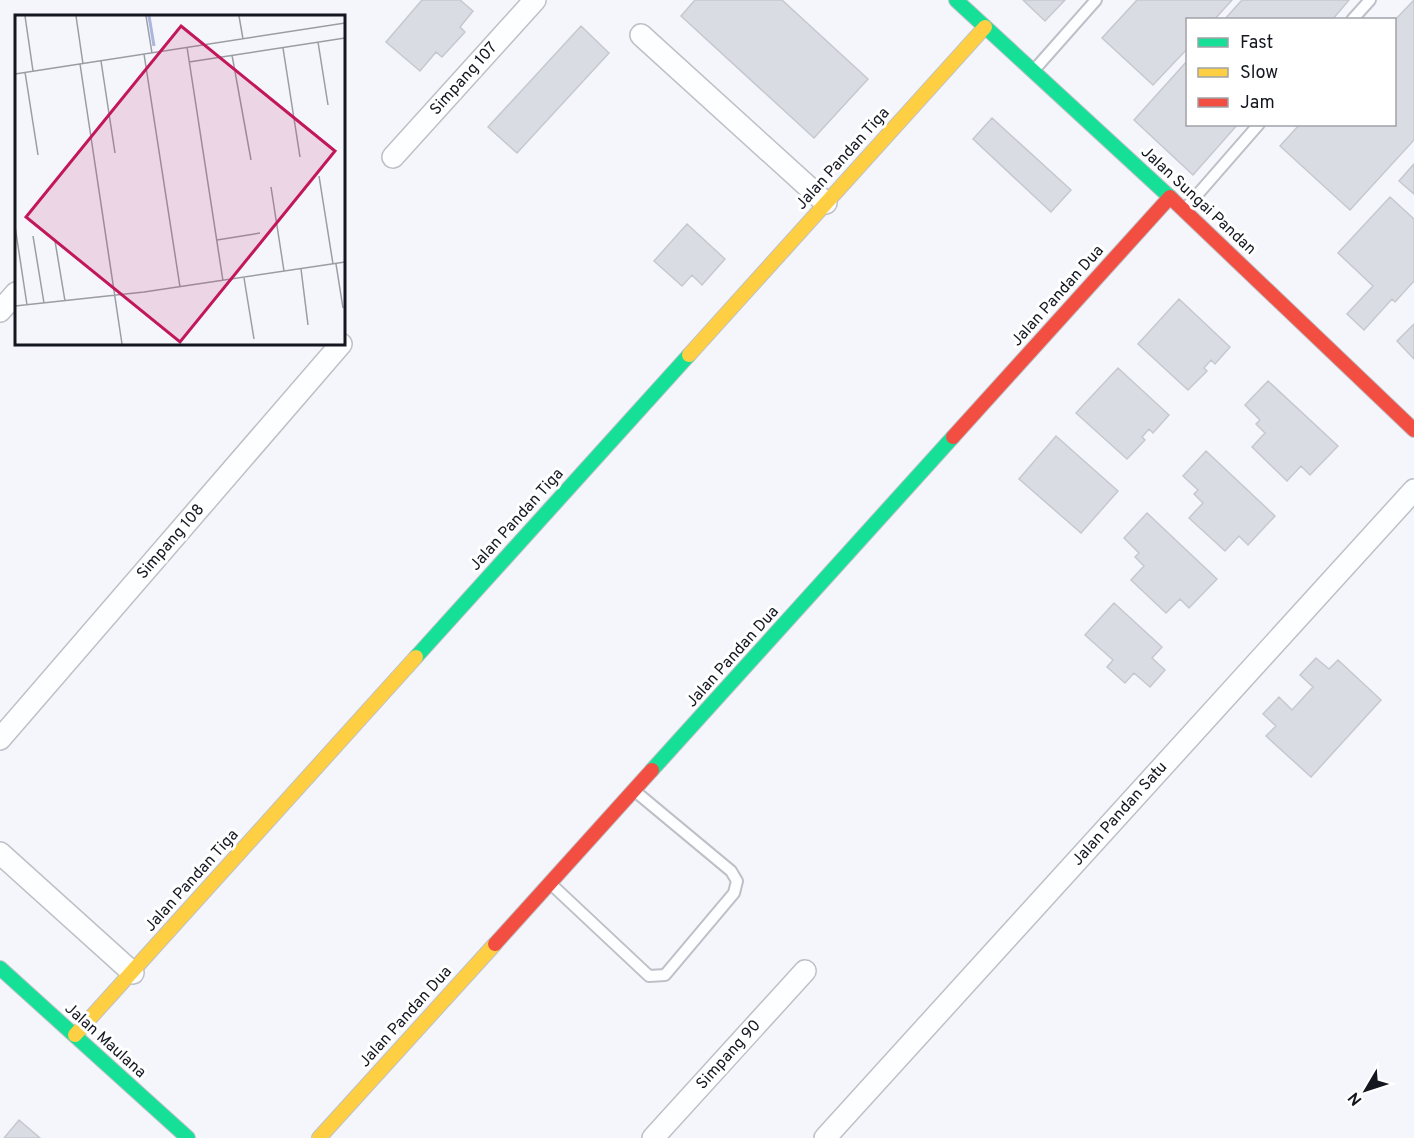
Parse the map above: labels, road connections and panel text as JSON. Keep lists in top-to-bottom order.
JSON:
{
  "streets": {
    "street": [
      "Simpang 107",
      "Jalan Pandan Tiga",
      "Jalan Sungai Pandan",
      "Jalan Pandan Dua",
      "Simpang 108",
      "Jalan Pandan Satu",
      "Jalan Maulana",
      "Simpang 90"
    ]
  },
  "crossings": [
    ["Jalan Pandan Tiga", "Jalan Sungai Pandan"],
    ["Jalan Pandan Tiga", "Jalan Maulana"],
    ["Jalan Sungai Pandan", "Jalan Pandan Dua"]
  ],
  "legend": ["Fast", "Slow", "Jam"],
  "north": "bottom left"
}
